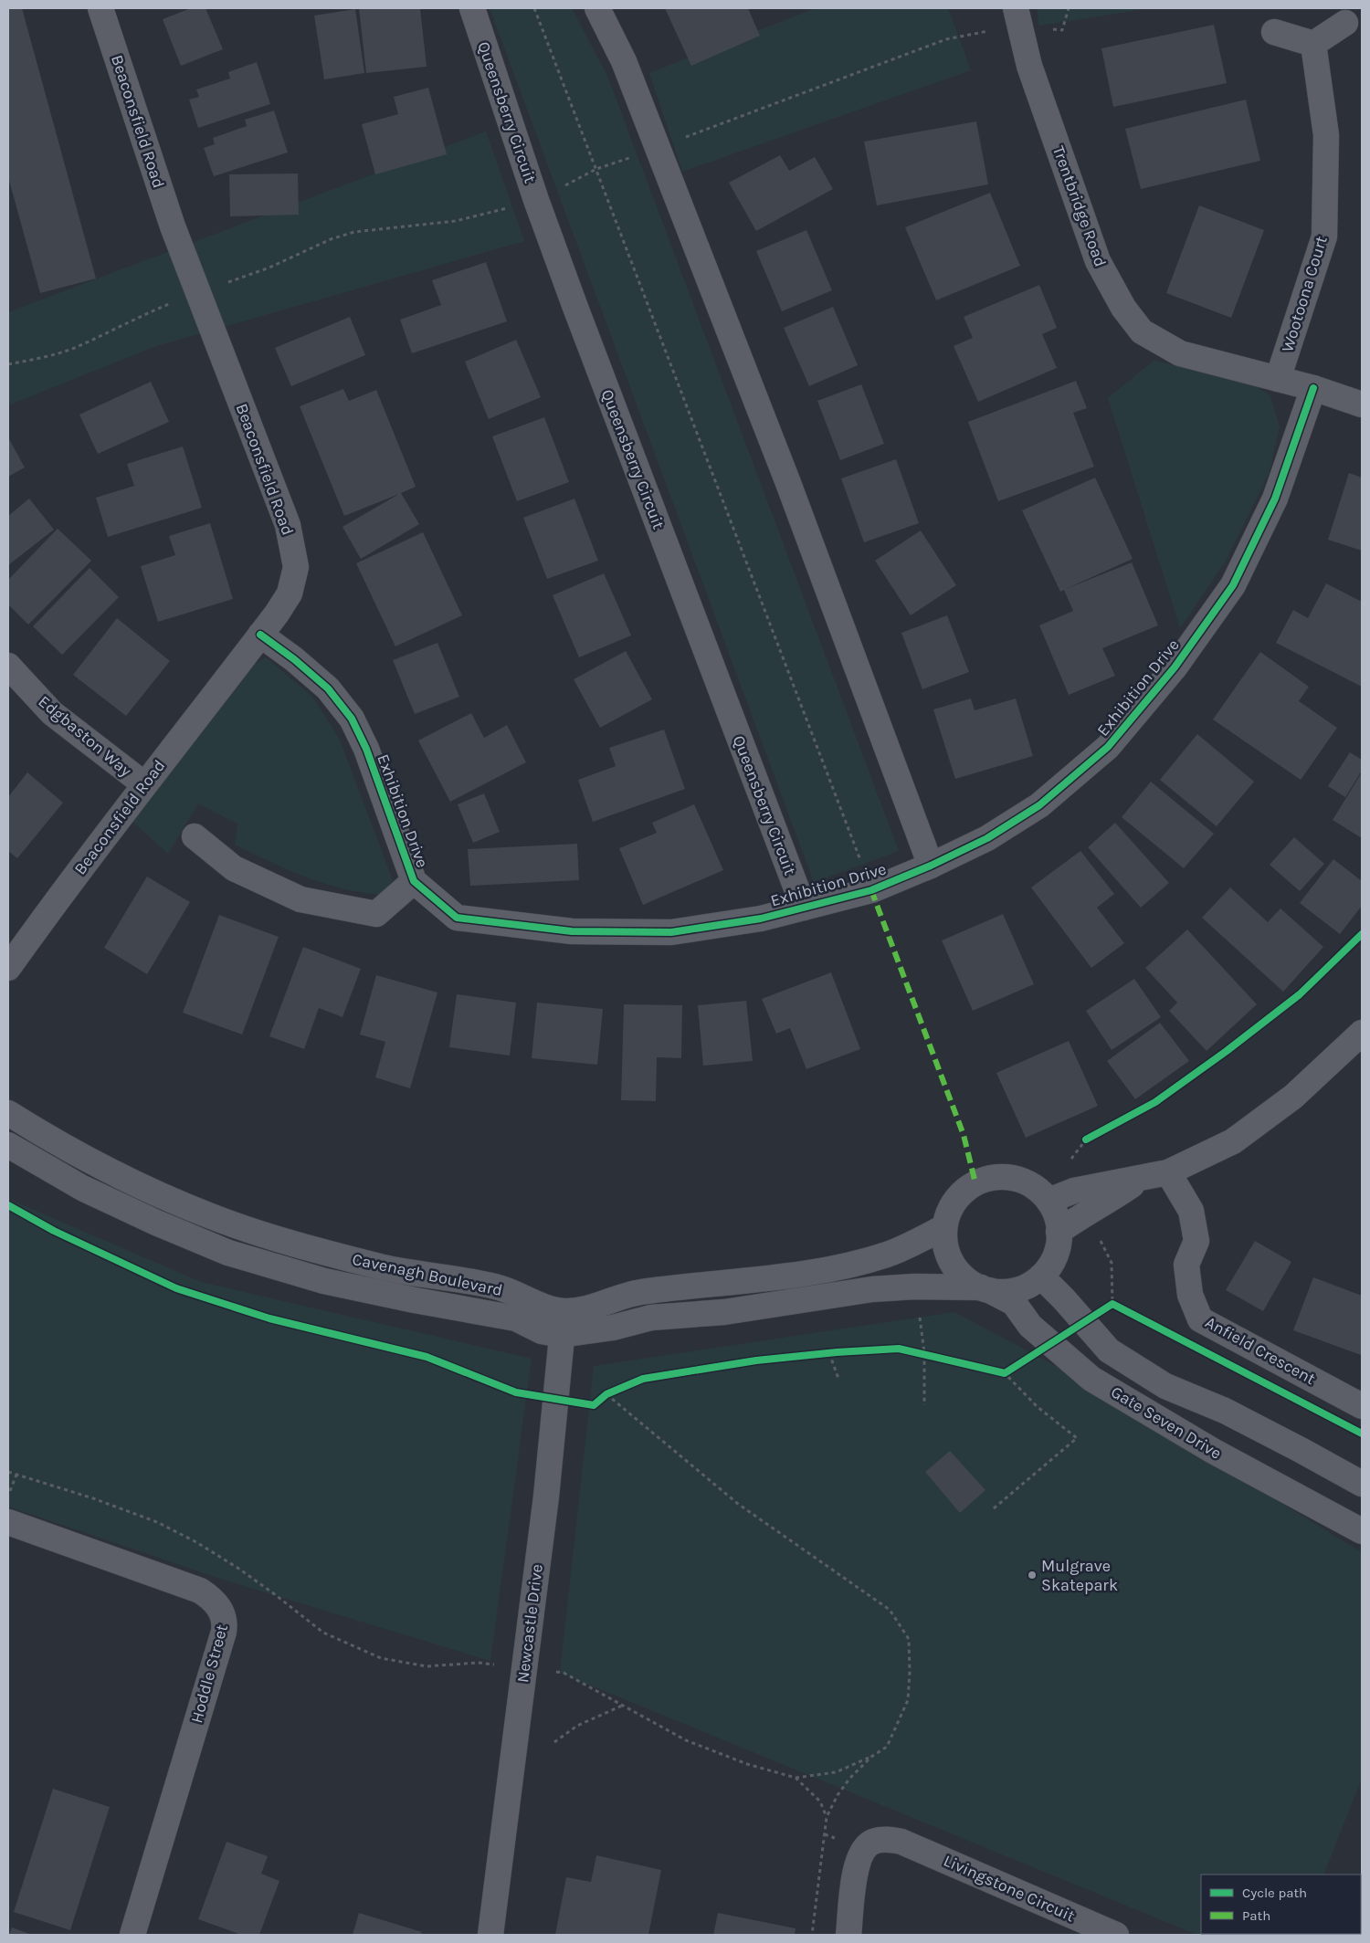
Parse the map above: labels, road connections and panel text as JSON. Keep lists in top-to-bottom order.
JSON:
{
  "streets": {
    "street": [
      "Queensberry Circuit",
      "Beaconsfield Road",
      "Trentbridge Road",
      "Wootoona Court",
      "Exhibition Drive",
      "Edgbaston Way",
      "Cavenagh Boulevard",
      "Anfield Crescent",
      "Gate Seven Drive",
      "Newcastle Drive",
      "Hoddle Street",
      "Livingstone Circuit"
    ]
  },
  "crossings": [
    ["Queensberry Circuit", "Exhibition Drive"],
    ["Beaconsfield Road", "Exhibition Drive"],
    ["Beaconsfield Road", "Edgbaston Way"],
    ["Trentbridge Road", "Wootoona Court"],
    ["Trentbridge Road", "Exhibition Drive"],
    ["Cavenagh Boulevard", "Gate Seven Drive"],
    ["Cavenagh Boulevard", "Newcastle Drive"]
  ],
  "places": ["Mulgrave Skatepark"],
  "legend": ["Cycle path", "Path"]
}
